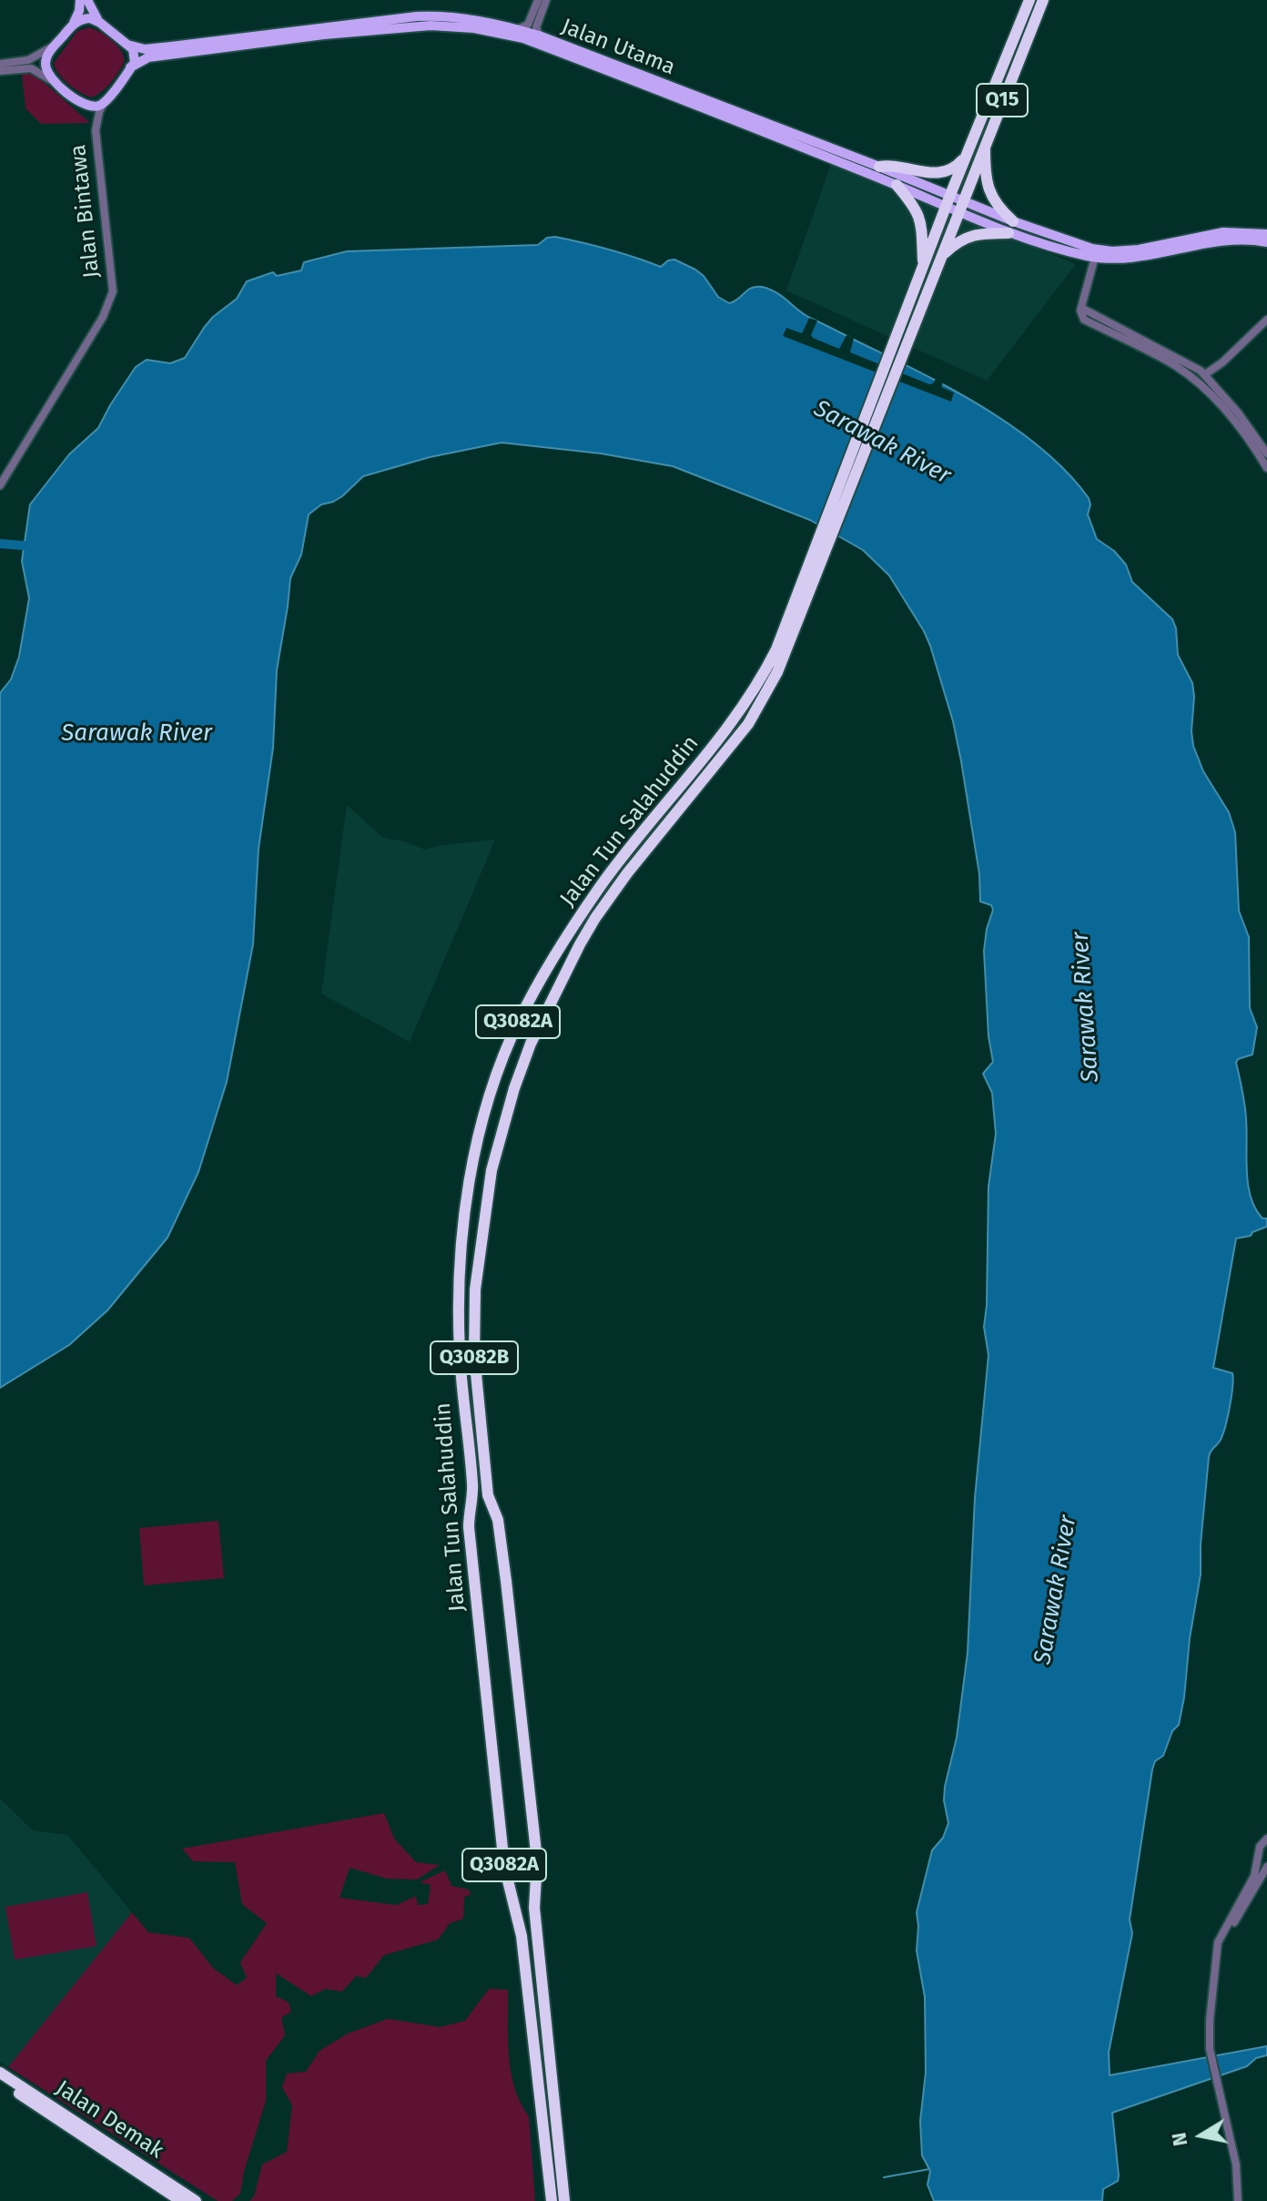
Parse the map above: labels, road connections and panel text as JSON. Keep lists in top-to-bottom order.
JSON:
{
  "streets": {
    "highway": [
      "Q15",
      "Jalan Tun Salahuddin",
      "Q3082A",
      "Q3082B",
      "Jalan Demak"
    ],
    "main road": ["Jalan Utama"],
    "street": ["Jalan Bintawa"]
  },
  "crossings": [
    ["Jalan Utama", "Q15"],
    ["Jalan Utama", "Q3082A"],
    ["Q15", "Q3082A"],
    ["Jalan Tun Salahuddin", "Q3082A"]
  ],
  "water": ["Sarawak River"],
  "north": "left"
}
